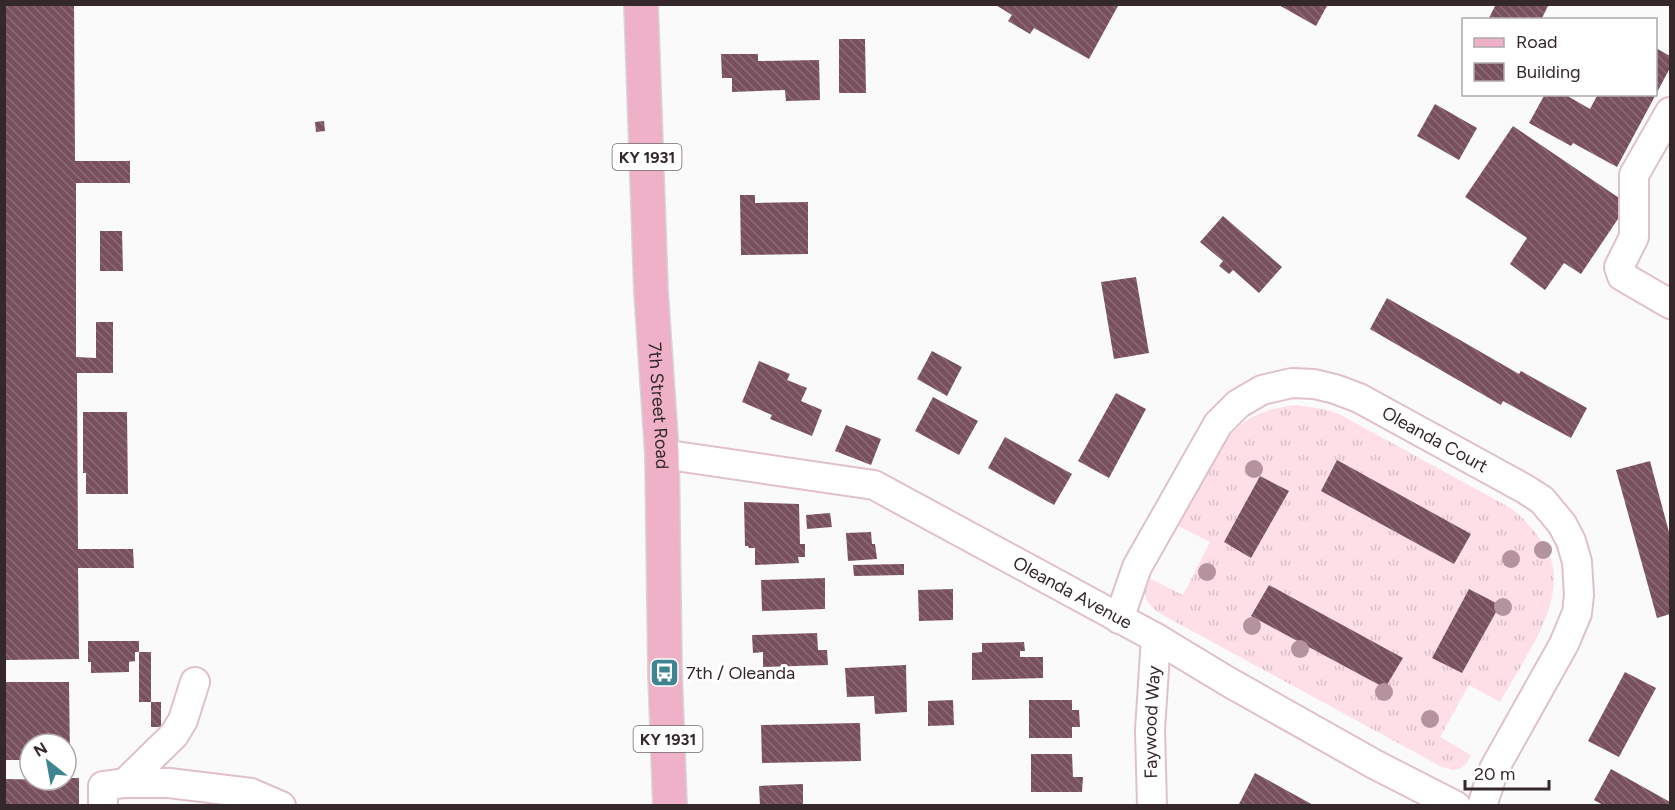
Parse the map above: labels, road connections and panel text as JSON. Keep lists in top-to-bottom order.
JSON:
{
  "streets": {
    "main road": ["KY 1931", "7th Street Road"],
    "street": ["Oleanda Court", "Oleanda Avenue", "Faywood Way"]
  },
  "crossings": [
    ["7th Street Road", "Oleanda Avenue"],
    ["Oleanda Court", "Oleanda Avenue"],
    ["Oleanda Avenue", "Faywood Way"]
  ],
  "places": {
    "bus stop": ["7th / Oleanda"]
  },
  "legend": ["Road", "Building"],
  "scale_bar": "20 m",
  "north": "top left"
}
